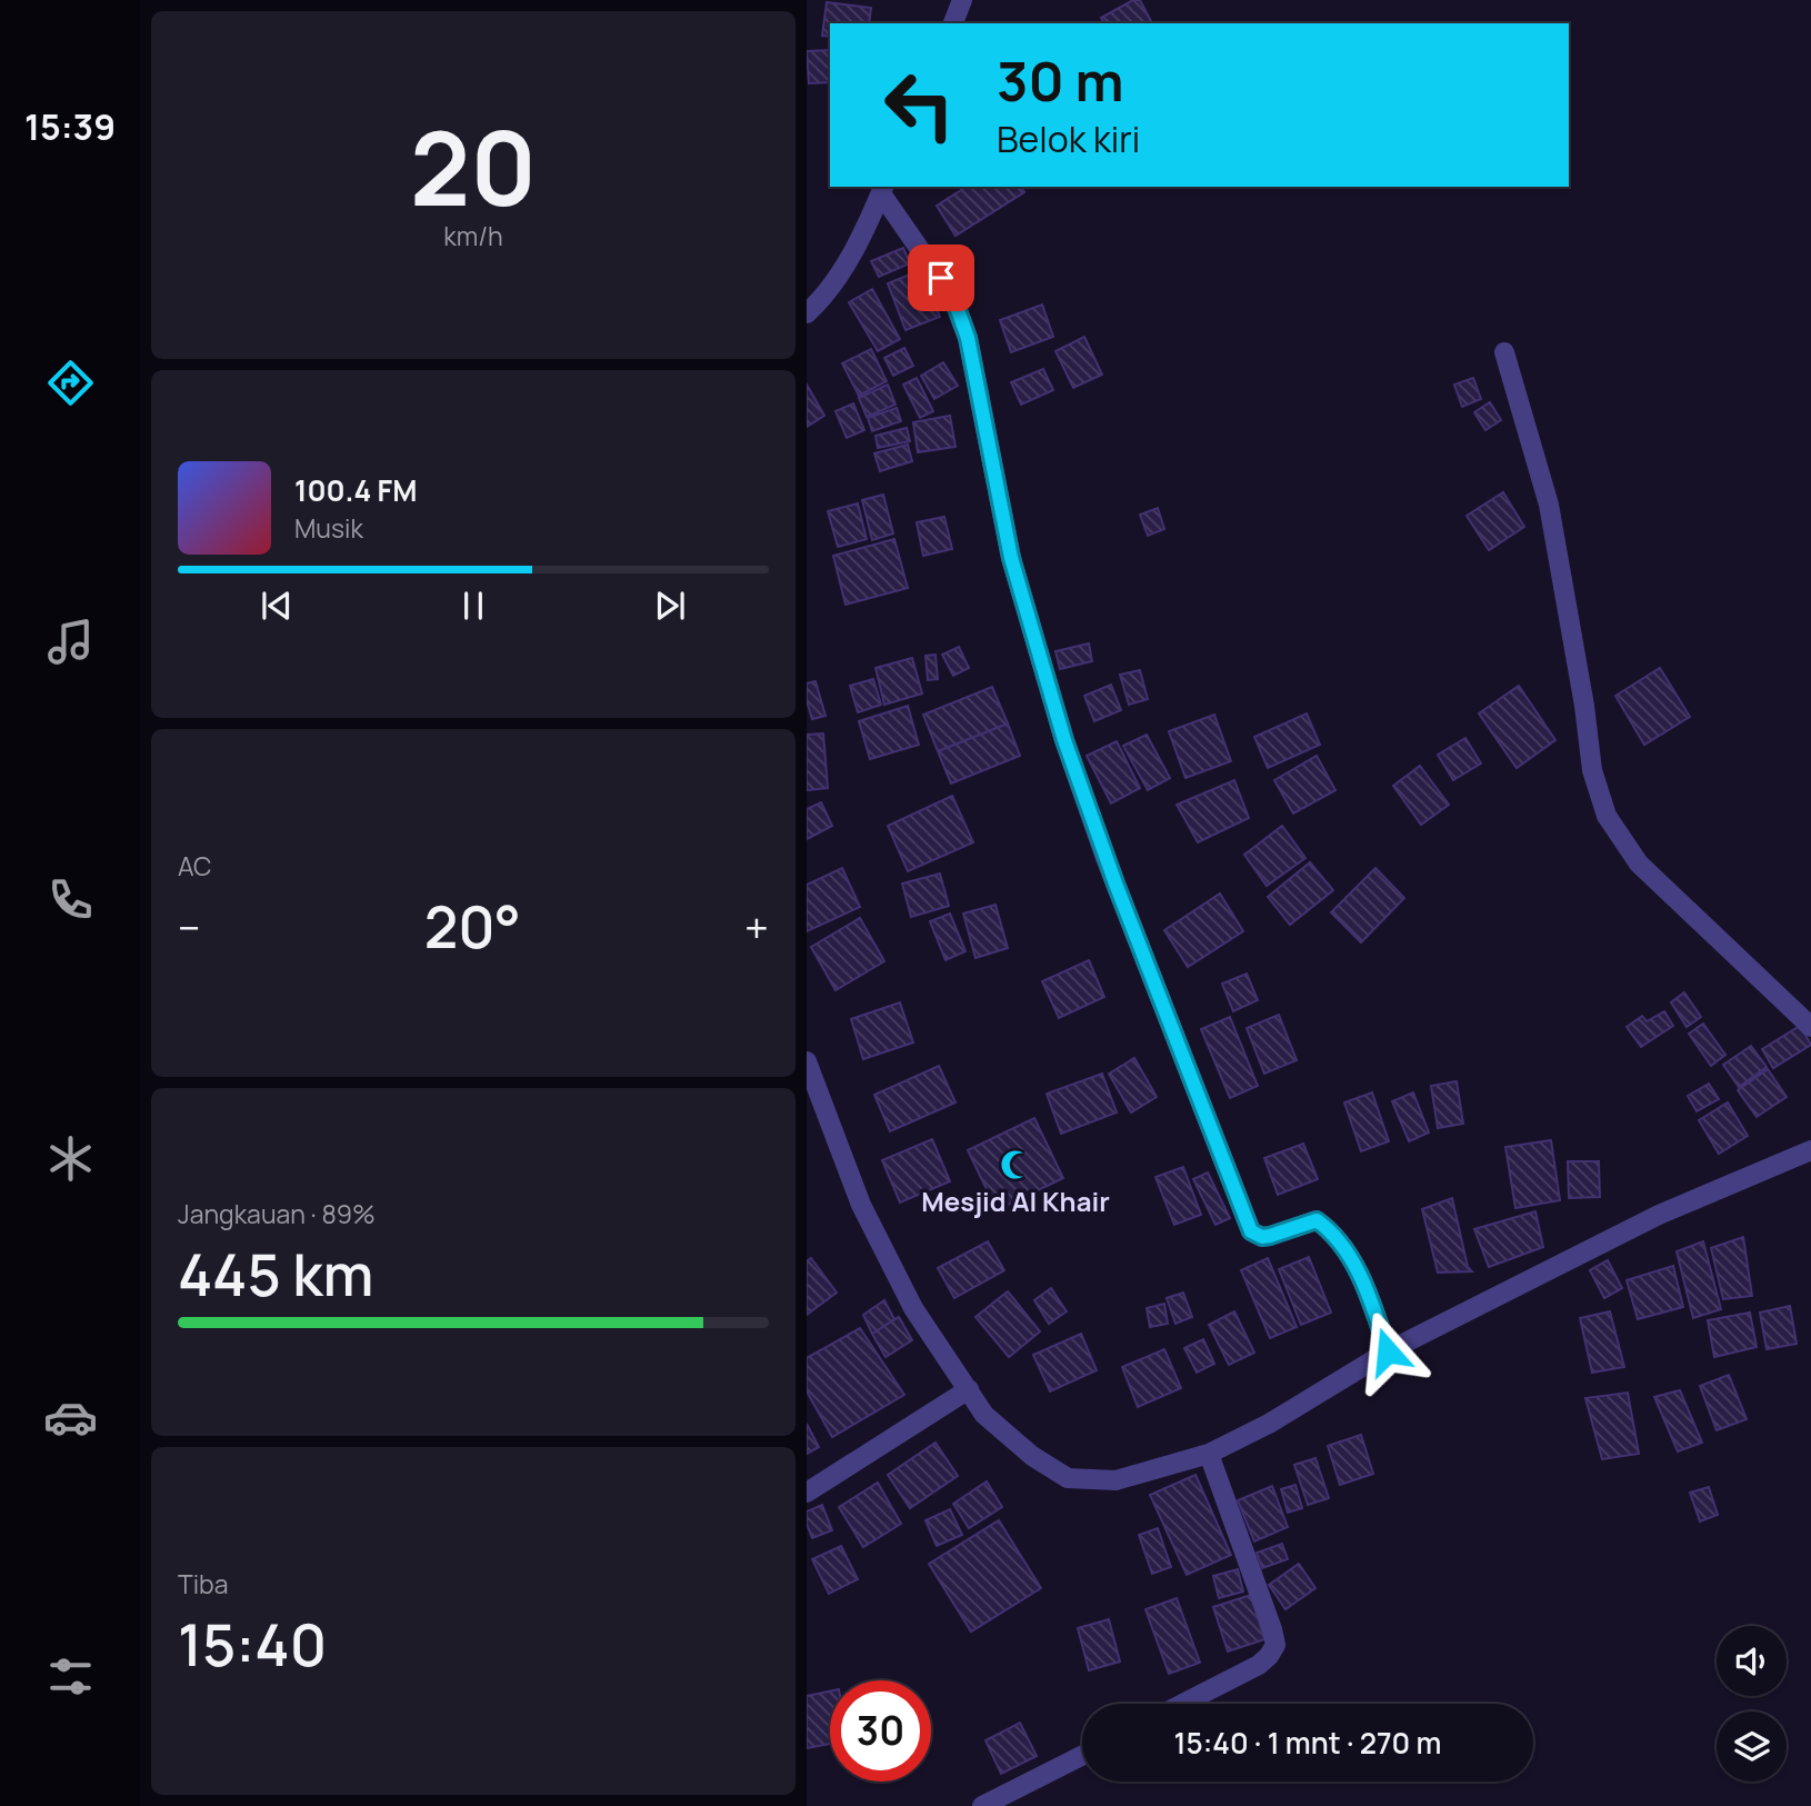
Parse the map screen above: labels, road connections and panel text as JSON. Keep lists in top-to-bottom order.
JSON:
{
  "places": {
    "mosque": ["Mesjid Al Khair"]
  },
  "page": {
    "tabs": "15:39",
    "tile": [
      ["20", "km/h"],
      "AC",
      ["Jangkauan · 89%", "445 km"],
      ["Tiba", "15:40"]
    ],
    "turn": ["30 m", "Belok kiri"],
    "song": ["100.4 FM", "Musik"],
    "heat": ["−", "20°", "+"],
    "limit": "30",
    "trip": "15:40 · 1 mnt · 270 m"
  }
}
